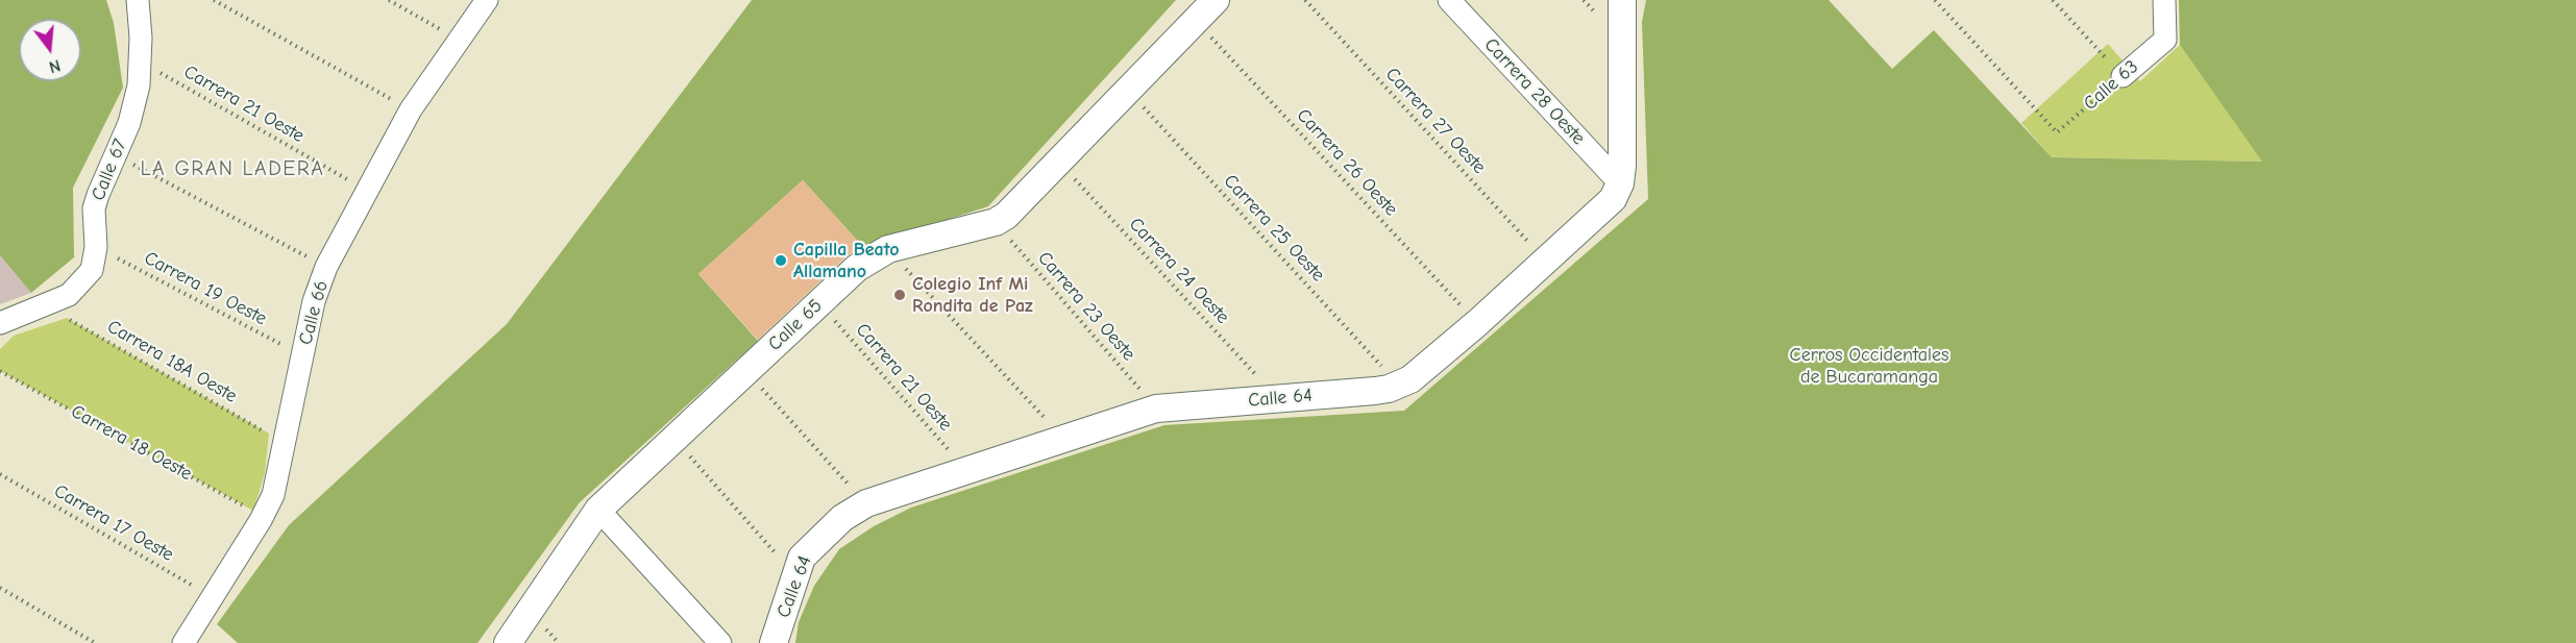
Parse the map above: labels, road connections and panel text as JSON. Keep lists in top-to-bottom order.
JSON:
{
  "streets": {
    "street": [
      "Calle 63",
      "Carrera 28 Oeste",
      "Calle 67",
      "Calle 66",
      "Calle 65",
      "Calle 64"
    ],
    "path": [
      "Carrera 21 Oeste",
      "Carrera 27 Oeste",
      "Carrera 26 Oeste",
      "Carrera 25 Oeste",
      "Carrera 24 Oeste",
      "Carrera 19 Oeste",
      "Carrera 23 Oeste",
      "Carrera 18A Oeste",
      "Carrera 18 Oeste",
      "Carrera 17 Oeste"
    ]
  },
  "crossings": [
    ["Carrera 28 Oeste", "Calle 64"],
    ["Carrera 21 Oeste", "Calle 67"],
    ["Carrera 21 Oeste", "Calle 66"],
    ["Carrera 21 Oeste", "Calle 65"],
    ["Carrera 21 Oeste", "Calle 64"],
    ["Carrera 27 Oeste", "Calle 64"],
    ["Carrera 26 Oeste", "Calle 65"],
    ["Carrera 26 Oeste", "Calle 64"],
    ["Calle 67", "Carrera 19 Oeste"],
    ["Calle 67", "Carrera 18A Oeste"],
    ["Carrera 25 Oeste", "Calle 65"],
    ["Carrera 25 Oeste", "Calle 64"],
    ["Carrera 24 Oeste", "Calle 65"],
    ["Carrera 24 Oeste", "Calle 64"],
    ["Carrera 19 Oeste", "Calle 66"],
    ["Carrera 23 Oeste", "Calle 65"],
    ["Carrera 23 Oeste", "Calle 64"],
    ["Calle 66", "Carrera 18A Oeste"],
    ["Calle 66", "Carrera 18 Oeste"],
    ["Calle 66", "Carrera 17 Oeste"]
  ],
  "districts": ["LA GRAN LADERA"],
  "parks": ["Cerros Occidentales de Bucaramanga"],
  "places": ["Capilla Beato Allamano", "Colegio Inf Mi Rondita de Paz"],
  "north": "bottom"
}
